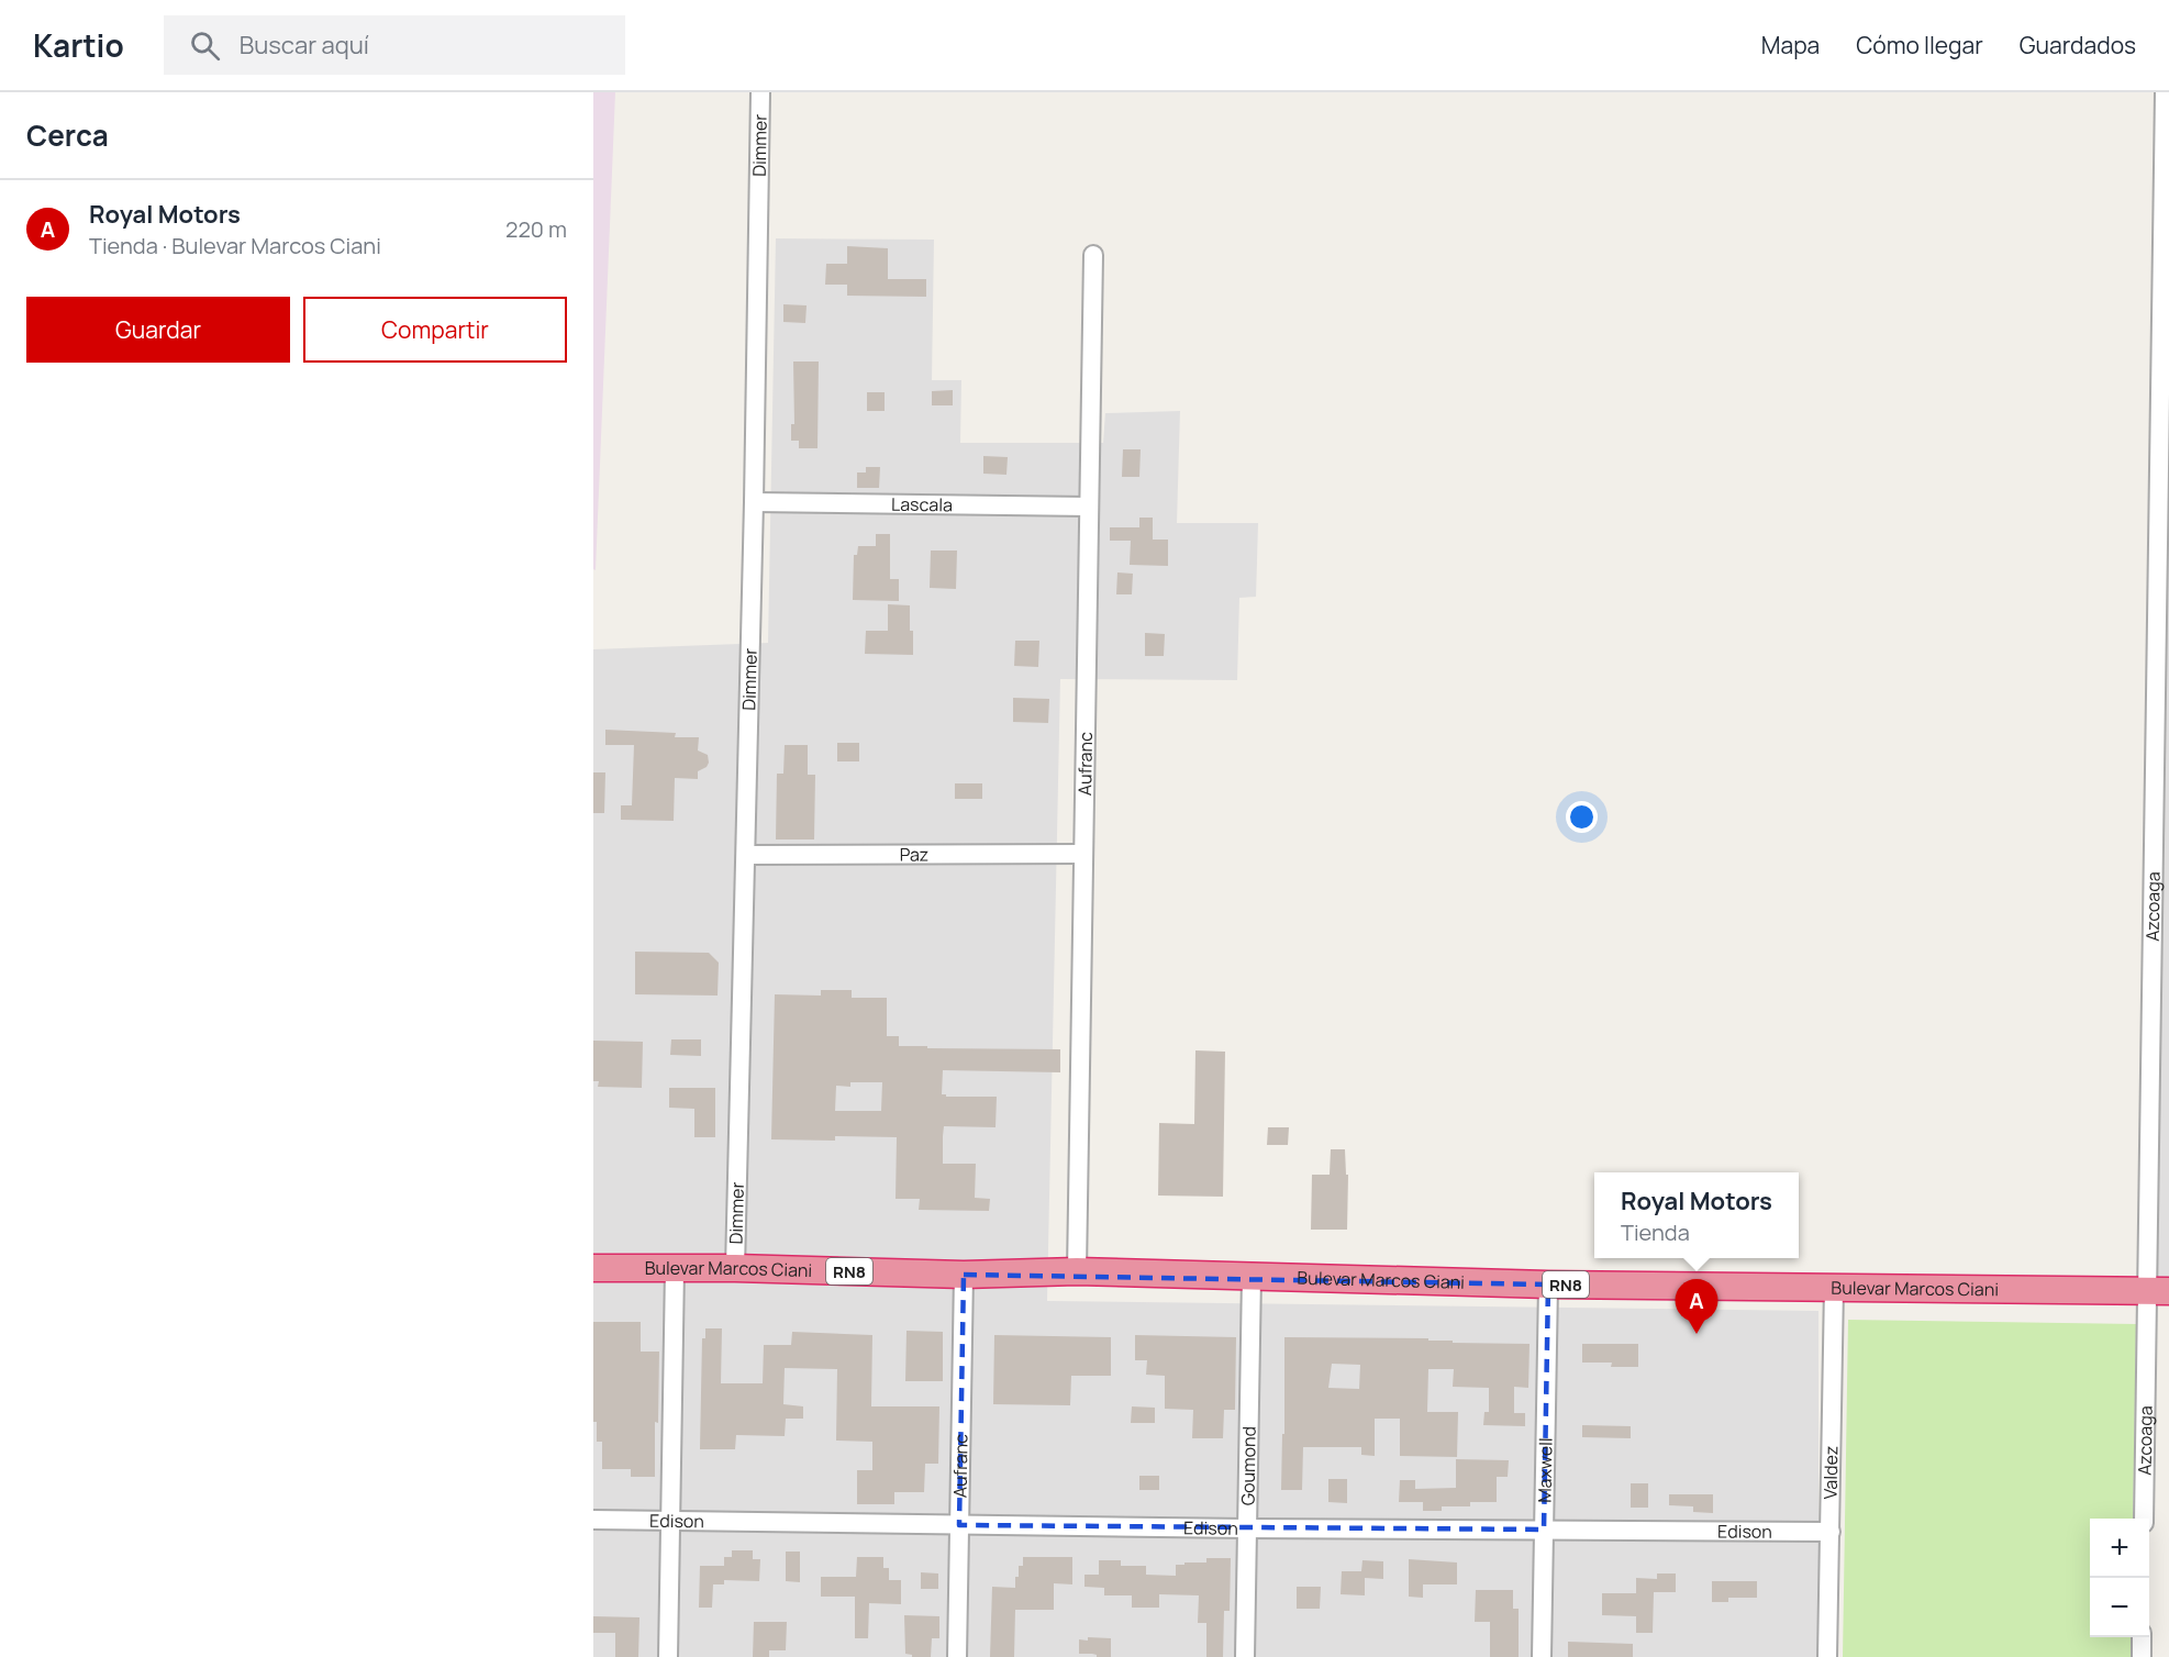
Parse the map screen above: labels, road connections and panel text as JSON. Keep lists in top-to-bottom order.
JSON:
{
  "streets": {
    "highway": ["Bulevar Marcos Ciani", "RN8"],
    "street": [
      "Dimmer",
      "Lascala",
      "Aufranc",
      "Paz",
      "Azcoaga",
      "Goumond",
      "Maxwell",
      "Valdez",
      "Edison"
    ]
  },
  "crossings": [
    ["Dimmer", "Lascala"],
    ["Dimmer", "Paz"],
    ["Dimmer", "Bulevar Marcos Ciani"],
    ["Lascala", "Aufranc"],
    ["Aufranc", "Paz"],
    ["Aufranc", "Bulevar Marcos Ciani"],
    ["Aufranc", "Edison"],
    ["Azcoaga", "Bulevar Marcos Ciani"],
    ["Bulevar Marcos Ciani", "Goumond"],
    ["Bulevar Marcos Ciani", "Maxwell"],
    ["Bulevar Marcos Ciani", "Valdez"],
    ["Goumond", "Edison"],
    ["Maxwell", "Edison"],
    ["Valdez", "Edison"]
  ],
  "page": {
    "header": "Kartio",
    "search": "Buscar aquí",
    "nav": ["Mapa", "Cómo llegar", "Guardados"],
    "heading": "Cerca",
    "list": [
      {
        "mark": "A",
        "name": "Royal Motors",
        "note": "Tienda · Bulevar Marcos Ciani",
        "value": "220 m"
      }
    ],
    "buttons": ["Guardar", "Compartir"],
    "popup": ["Royal Motors", "Tienda"],
    "pins": "A",
    "map_buttons": ["+", "−"]
  }
}
